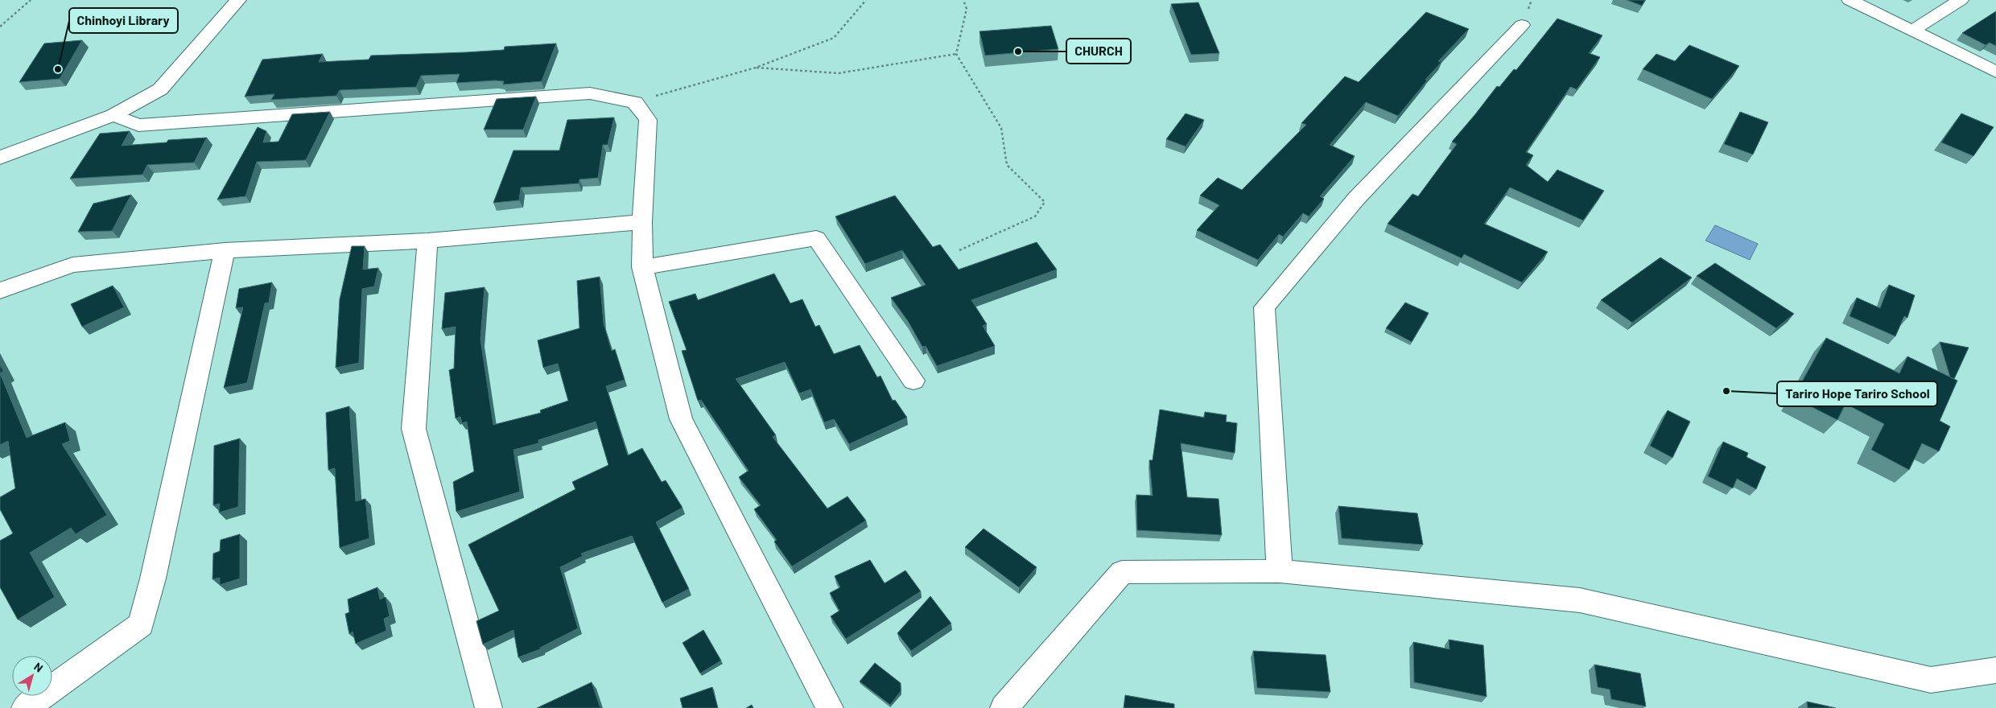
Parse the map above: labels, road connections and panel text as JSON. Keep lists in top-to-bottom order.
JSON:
{
  "places": ["CHURCH", "Chinhoyi Library", "Tariro Hope Tariro School"],
  "north": "top right"
}
